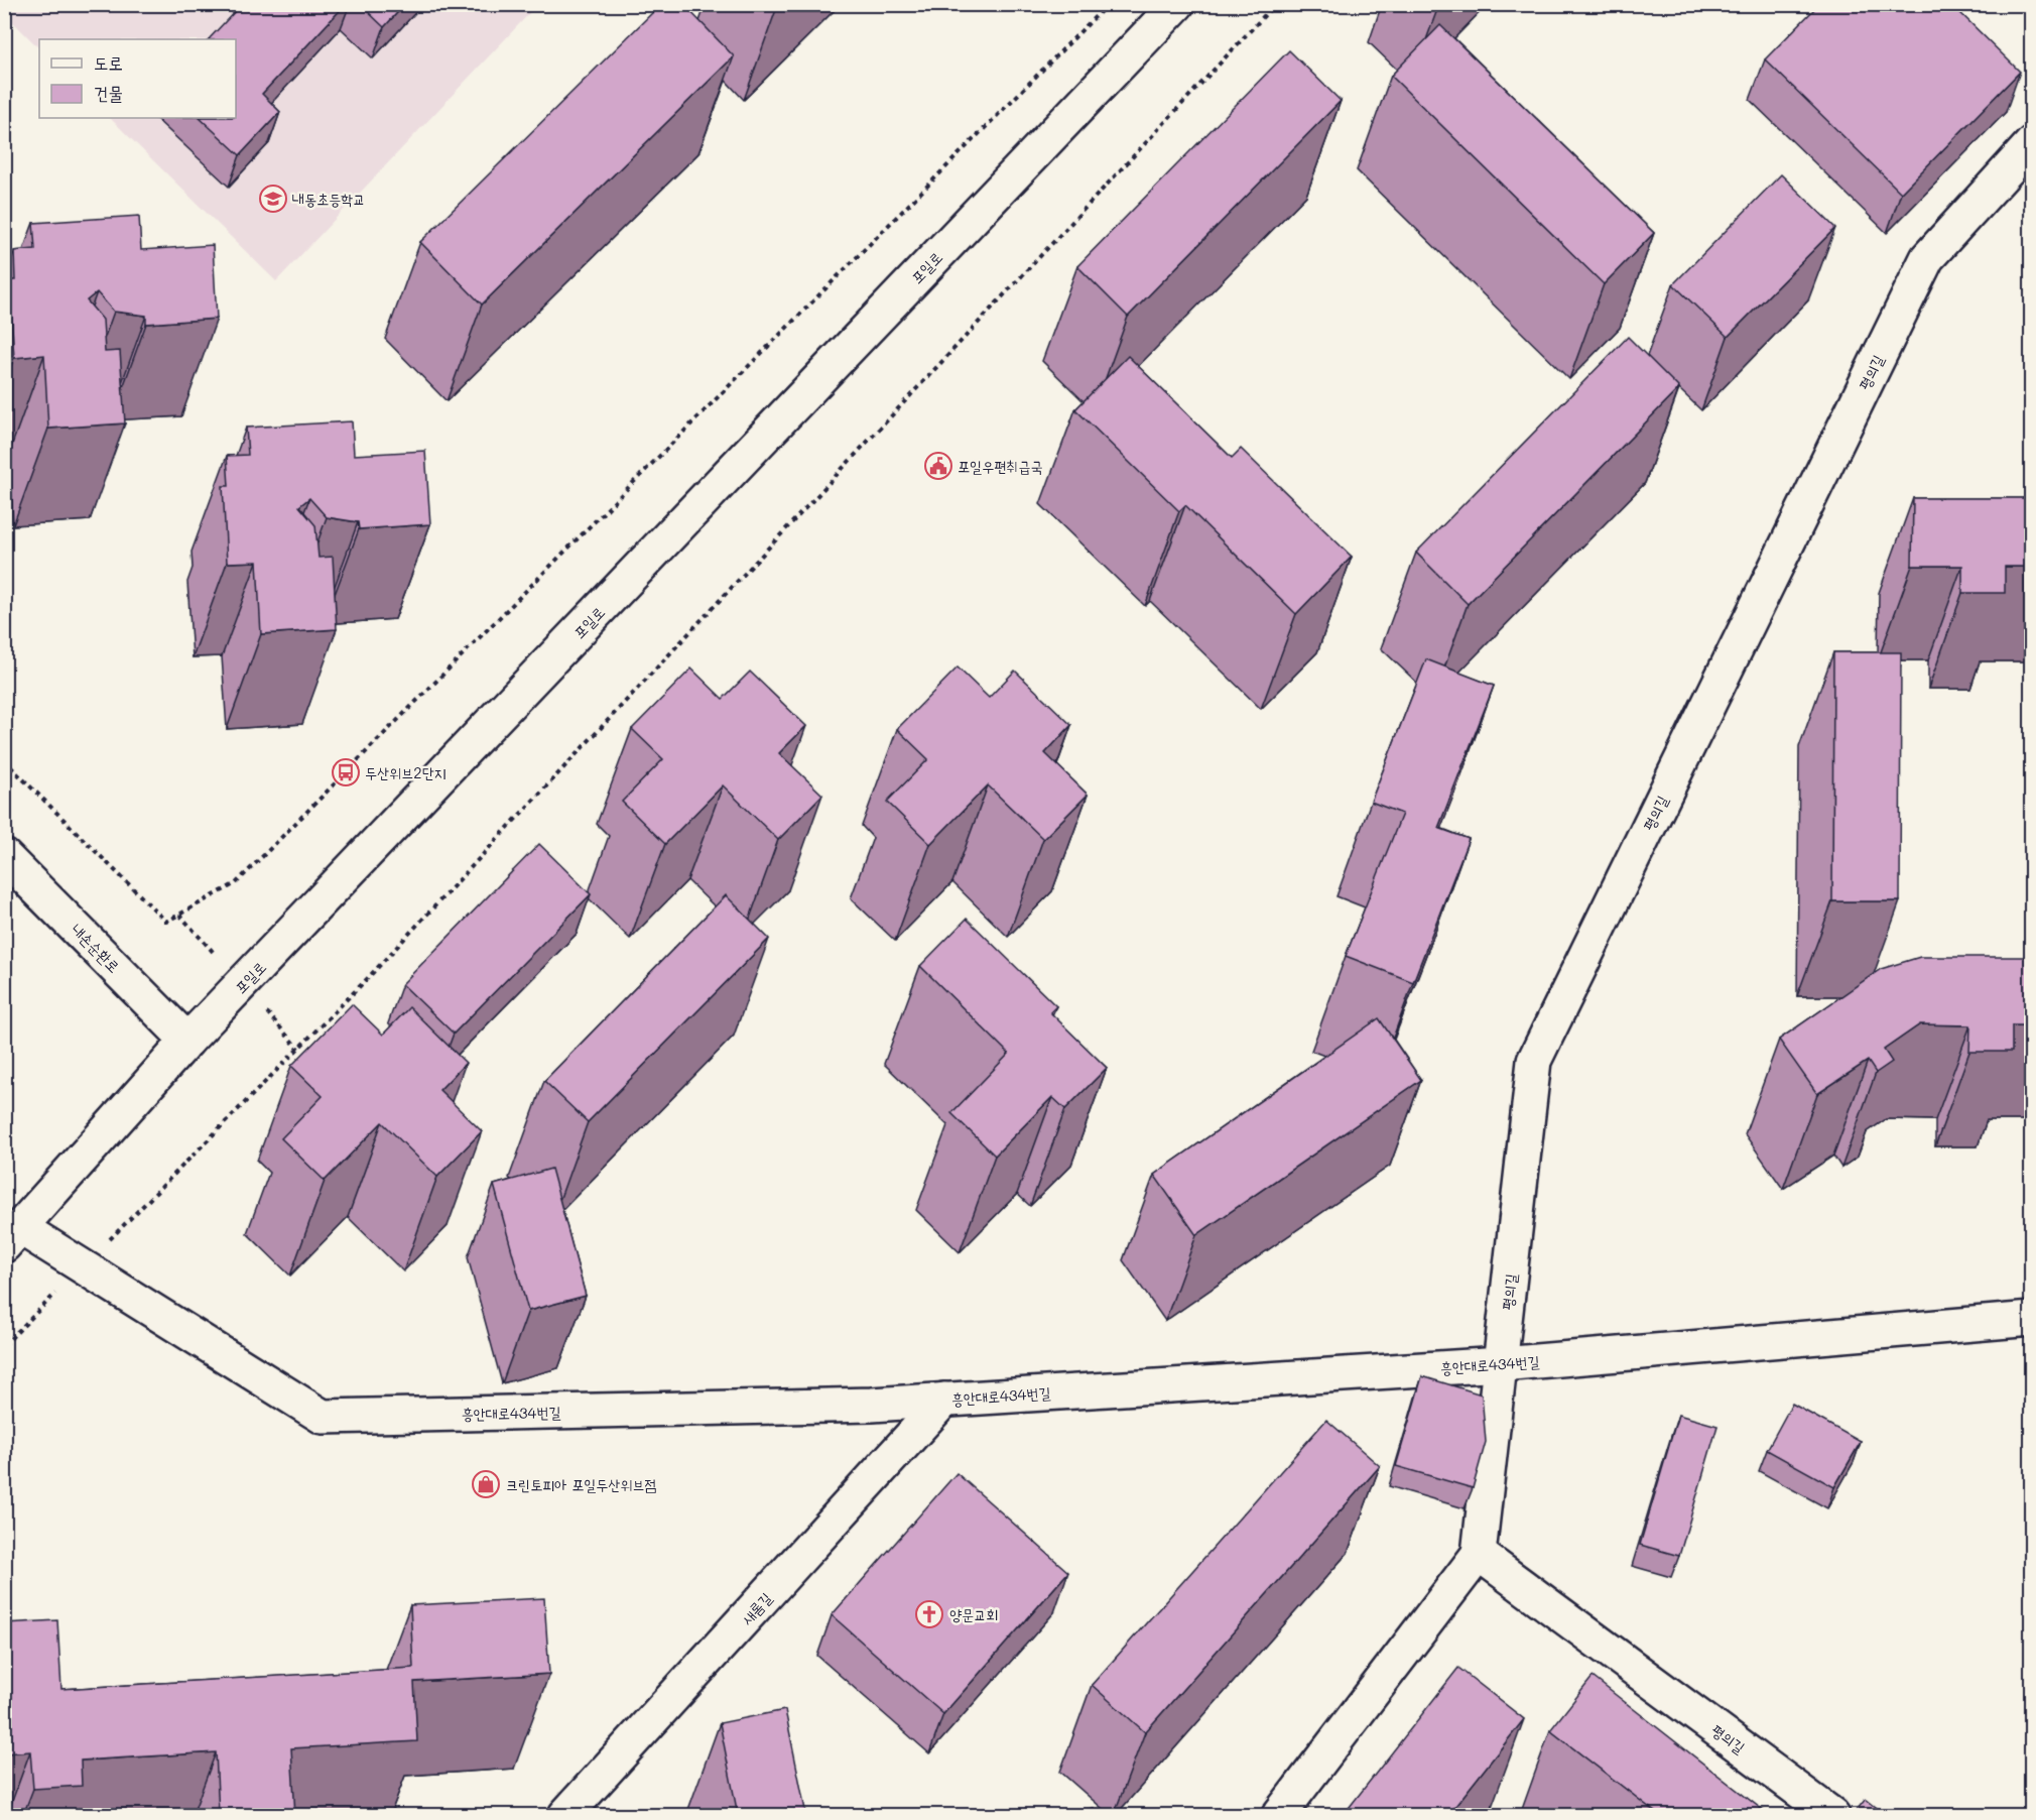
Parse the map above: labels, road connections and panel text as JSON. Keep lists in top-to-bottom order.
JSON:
{
  "streets": {
    "street": [
      "포일로",
      "평의길",
      "내손순환로",
      "흥안대로434번길",
      "새롬길"
    ]
  },
  "crossings": [
    ["포일로", "내손순환로"],
    ["포일로", "흥안대로434번길"],
    ["평의길", "흥안대로434번길"],
    ["흥안대로434번길", "새롬길"]
  ],
  "places": {
    "school or university": ["내동초등학교"],
    "public building": ["포일우편취급국"],
    "bus stop": ["두산위브2단지"],
    "shop": ["크린토피아 포일두산위브점"],
    "church": ["양문교회"]
  },
  "legend": ["도로", "건물"]
}
